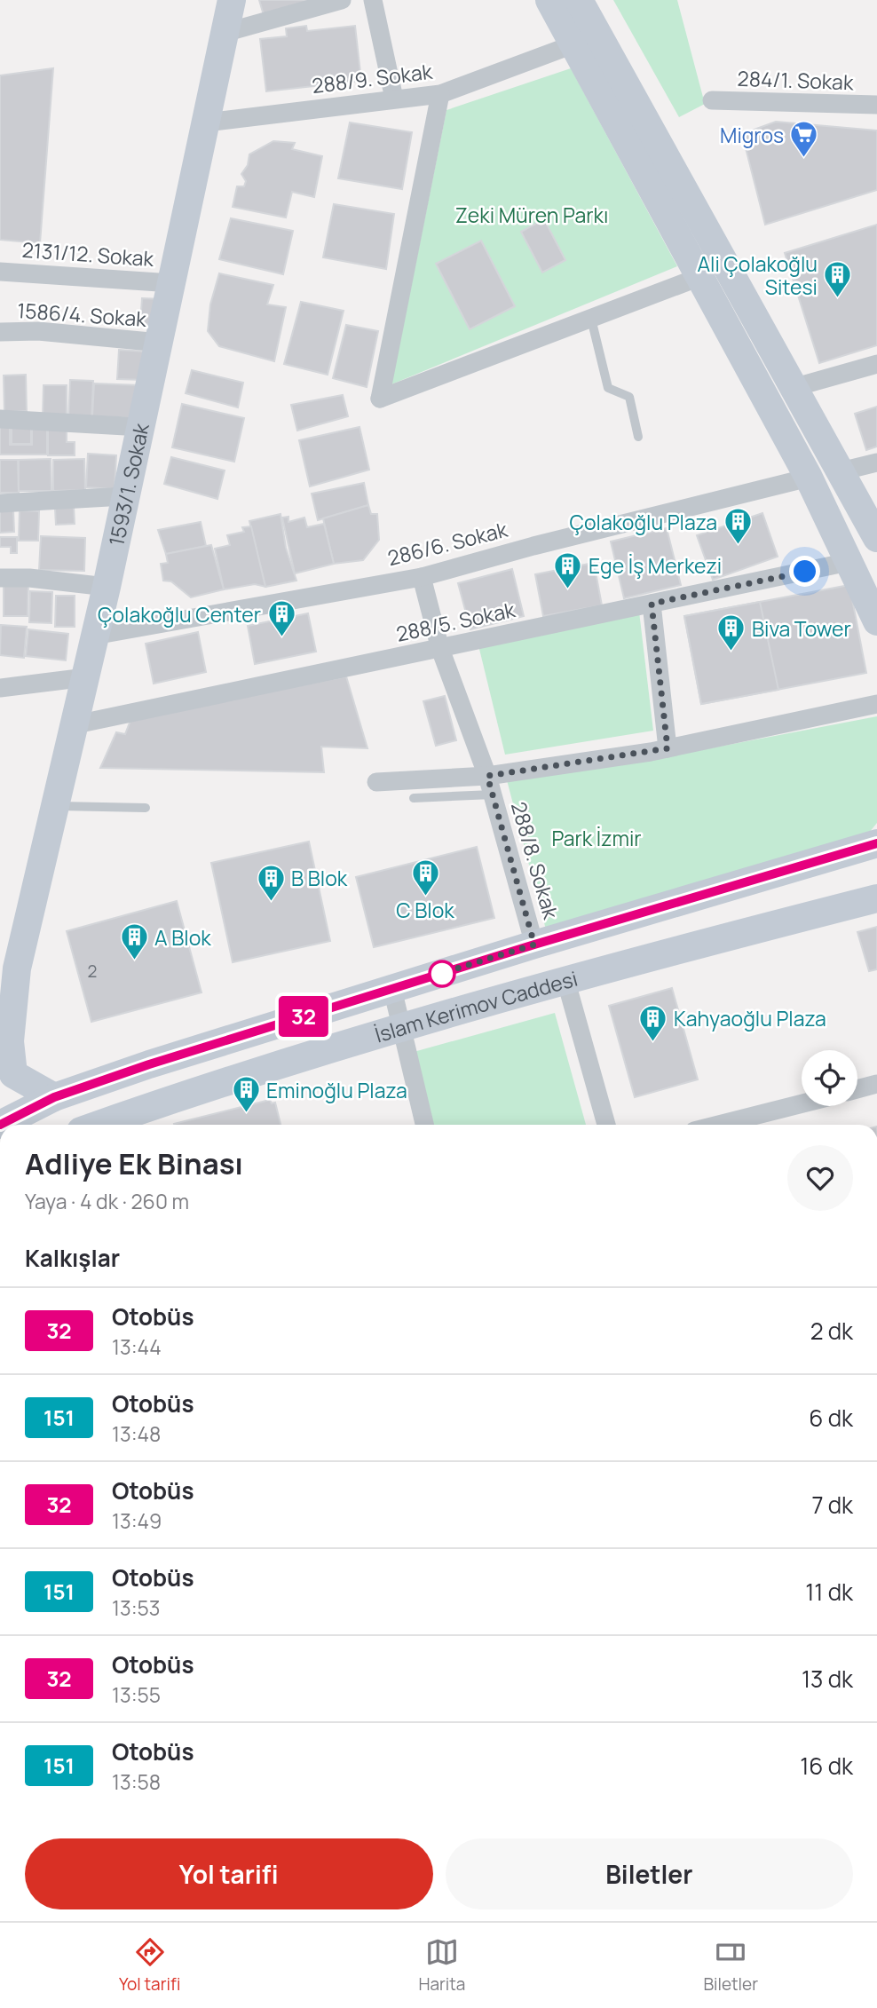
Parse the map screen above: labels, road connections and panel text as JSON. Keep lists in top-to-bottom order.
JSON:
{
  "streets": {
    "main road": ["1593/1. Sokak", "İslam Kerimov Caddesi"],
    "street": [
      "288/9. Sokak",
      "284/1. Sokak",
      "2131/12. Sokak",
      "1586/4. Sokak",
      "286/6. Sokak",
      "288/5. Sokak",
      "288/8. Sokak"
    ]
  },
  "crossings": [
    ["288/9. Sokak", "1593/1. Sokak"],
    ["2131/12. Sokak", "1593/1. Sokak"],
    ["1586/4. Sokak", "1593/1. Sokak"],
    ["1593/1. Sokak", "286/6. Sokak"],
    ["1593/1. Sokak", "288/5. Sokak"],
    ["1593/1. Sokak", "İslam Kerimov Caddesi"],
    ["286/6. Sokak", "288/8. Sokak"],
    ["288/5. Sokak", "288/8. Sokak"],
    ["288/8. Sokak", "İslam Kerimov Caddesi"]
  ],
  "parks": ["Zeki Müren Parkı", "Park İzmir"],
  "places": {
    "supermarket": ["Migros"],
    "building": [
      "Ali Çolakoğlu Sitesi",
      "Çolakoğlu Plaza",
      "Ege İş Merkezi",
      "Çolakoğlu Center",
      "Biva Tower",
      "C Blok",
      "B Blok",
      "A Blok",
      "Kahyaoğlu Plaza",
      "Eminoğlu Plaza"
    ]
  },
  "lines": ["bus line 32"],
  "house_numbers": ["2"],
  "page": {
    "on_map": "32",
    "heading": [
      ["Adliye Ek Binası", "Yaya · 4 dk · 260 m"],
      "Kalkışlar"
    ],
    "list": [
      {
        "mark": "32",
        "name": "Otobüs",
        "note": "13:44",
        "value": "2 dk"
      },
      {
        "mark": "151",
        "name": "Otobüs",
        "note": "13:48",
        "value": "6 dk"
      },
      {
        "mark": "32",
        "name": "Otobüs",
        "note": "13:49",
        "value": "7 dk"
      },
      {
        "mark": "151",
        "name": "Otobüs",
        "note": "13:53",
        "value": "11 dk"
      },
      {
        "mark": "32",
        "name": "Otobüs",
        "note": "13:55",
        "value": "13 dk"
      },
      {
        "mark": "151",
        "name": "Otobüs",
        "note": "13:58",
        "value": "16 dk"
      }
    ],
    "buttons": ["Yol tarifi", "Biletler"],
    "tabs": ["Yol tarifi", "Harita", "Biletler"]
  }
}
